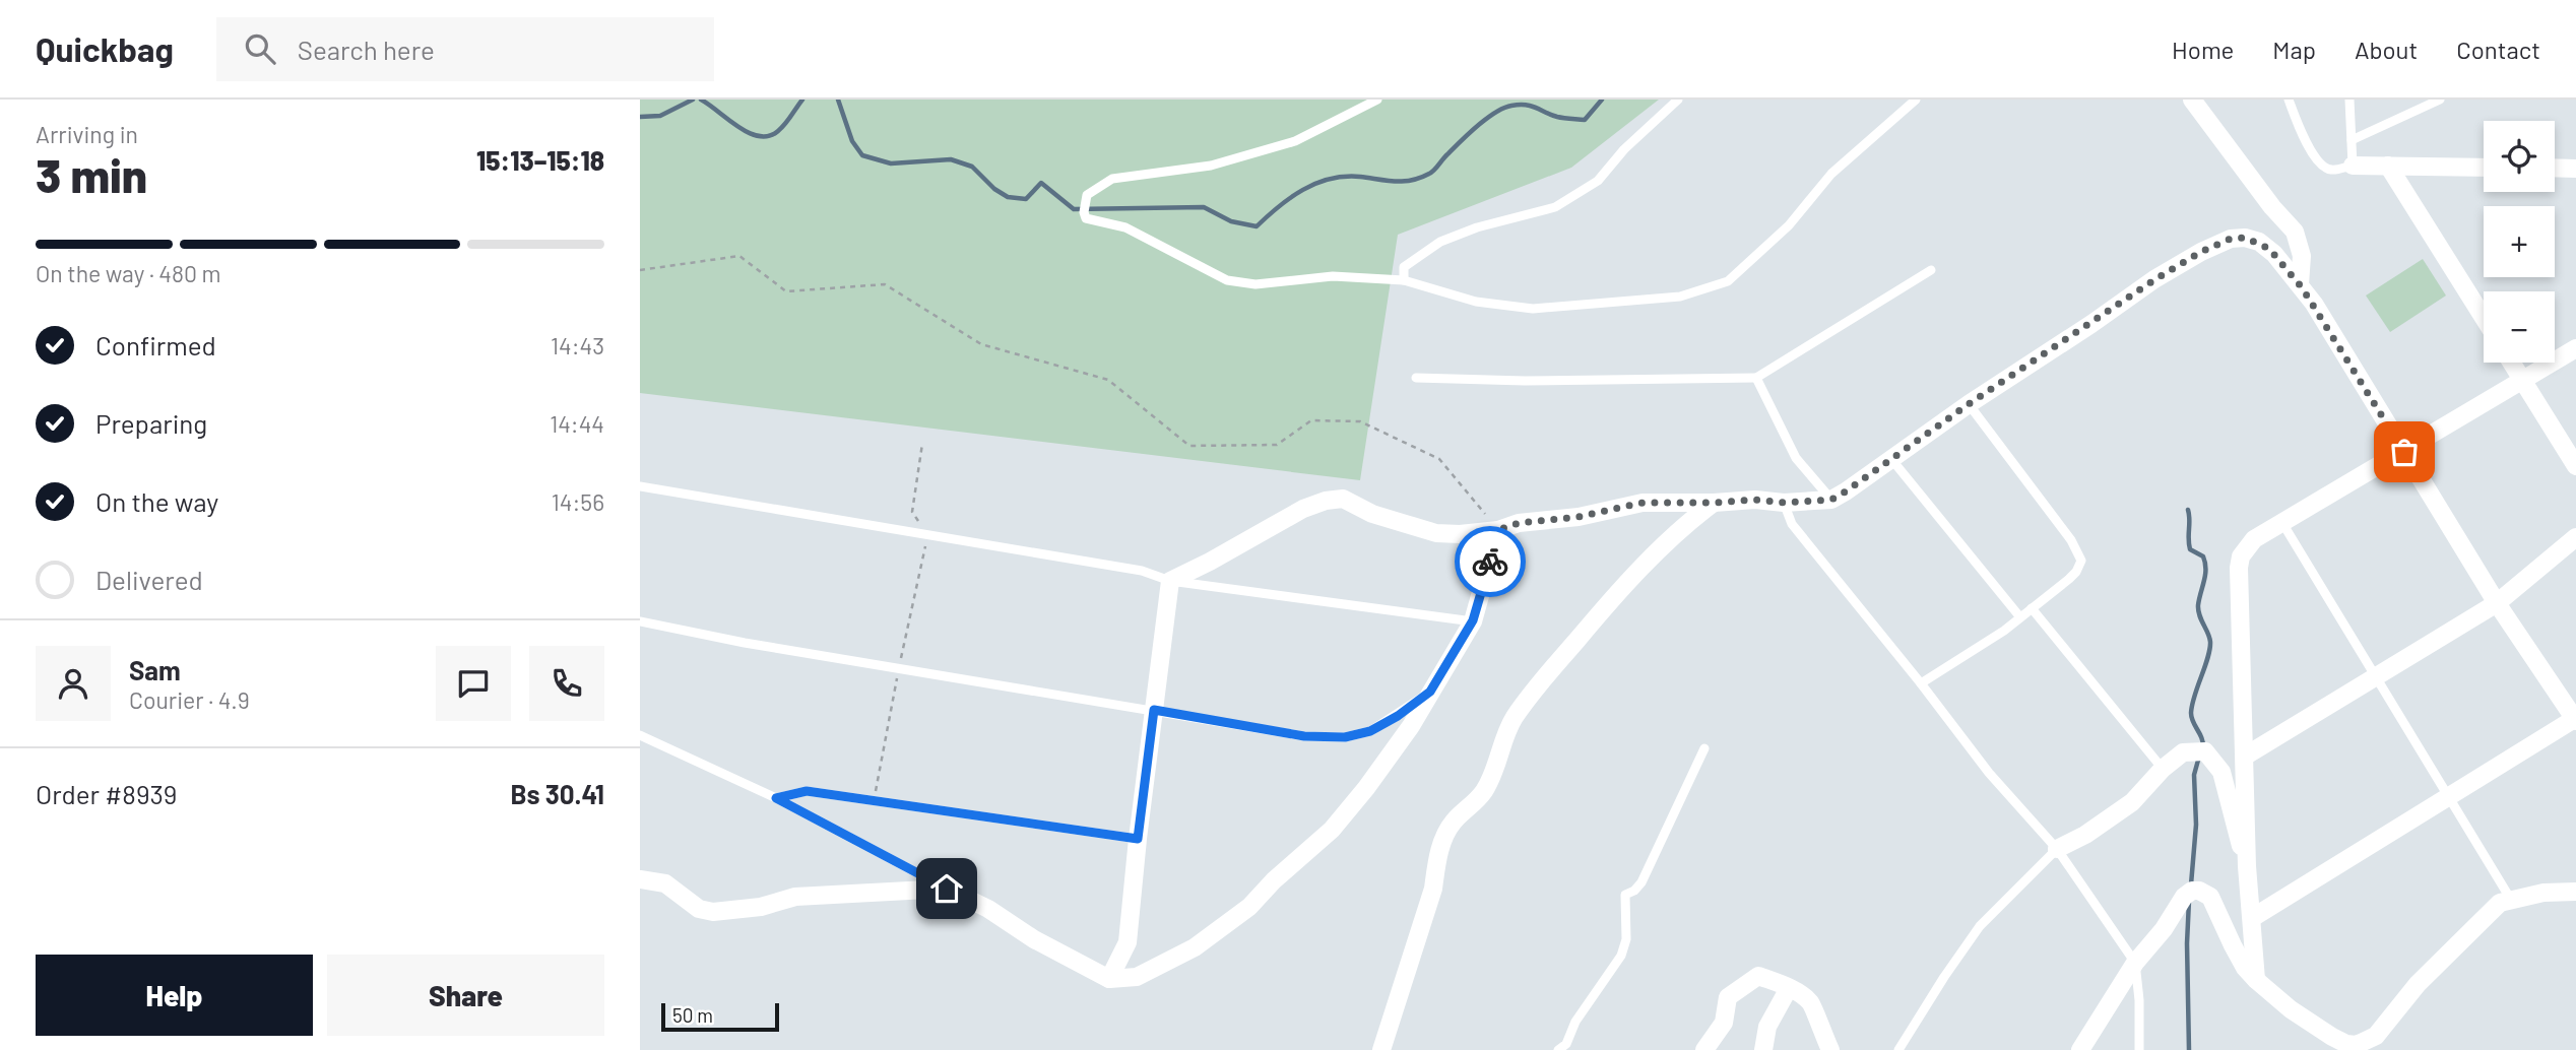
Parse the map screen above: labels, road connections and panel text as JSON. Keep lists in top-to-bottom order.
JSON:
{
  "scale_bar": "50 m",
  "page": {
    "header": "Quickbag",
    "search": "Search here",
    "nav": [
      "Home",
      "Map",
      "About",
      "Contact"
    ],
    "heading": ["3 min", "Arriving in", "15:13–15:18"],
    "panel": [
      "Sam",
      "Courier · 4.9",
      "Order #8939",
      "Bs 30.41"
    ],
    "map_buttons": ["+", "−"],
    "bar": "On the way · 480 m",
    "list": [
      ["Confirmed", "14:43"],
      ["Preparing", "14:44"],
      ["On the way", "14:56"],
      "Delivered"
    ],
    "buttons": ["Help", "Share"],
    "scale": "50 m"
  }
}
